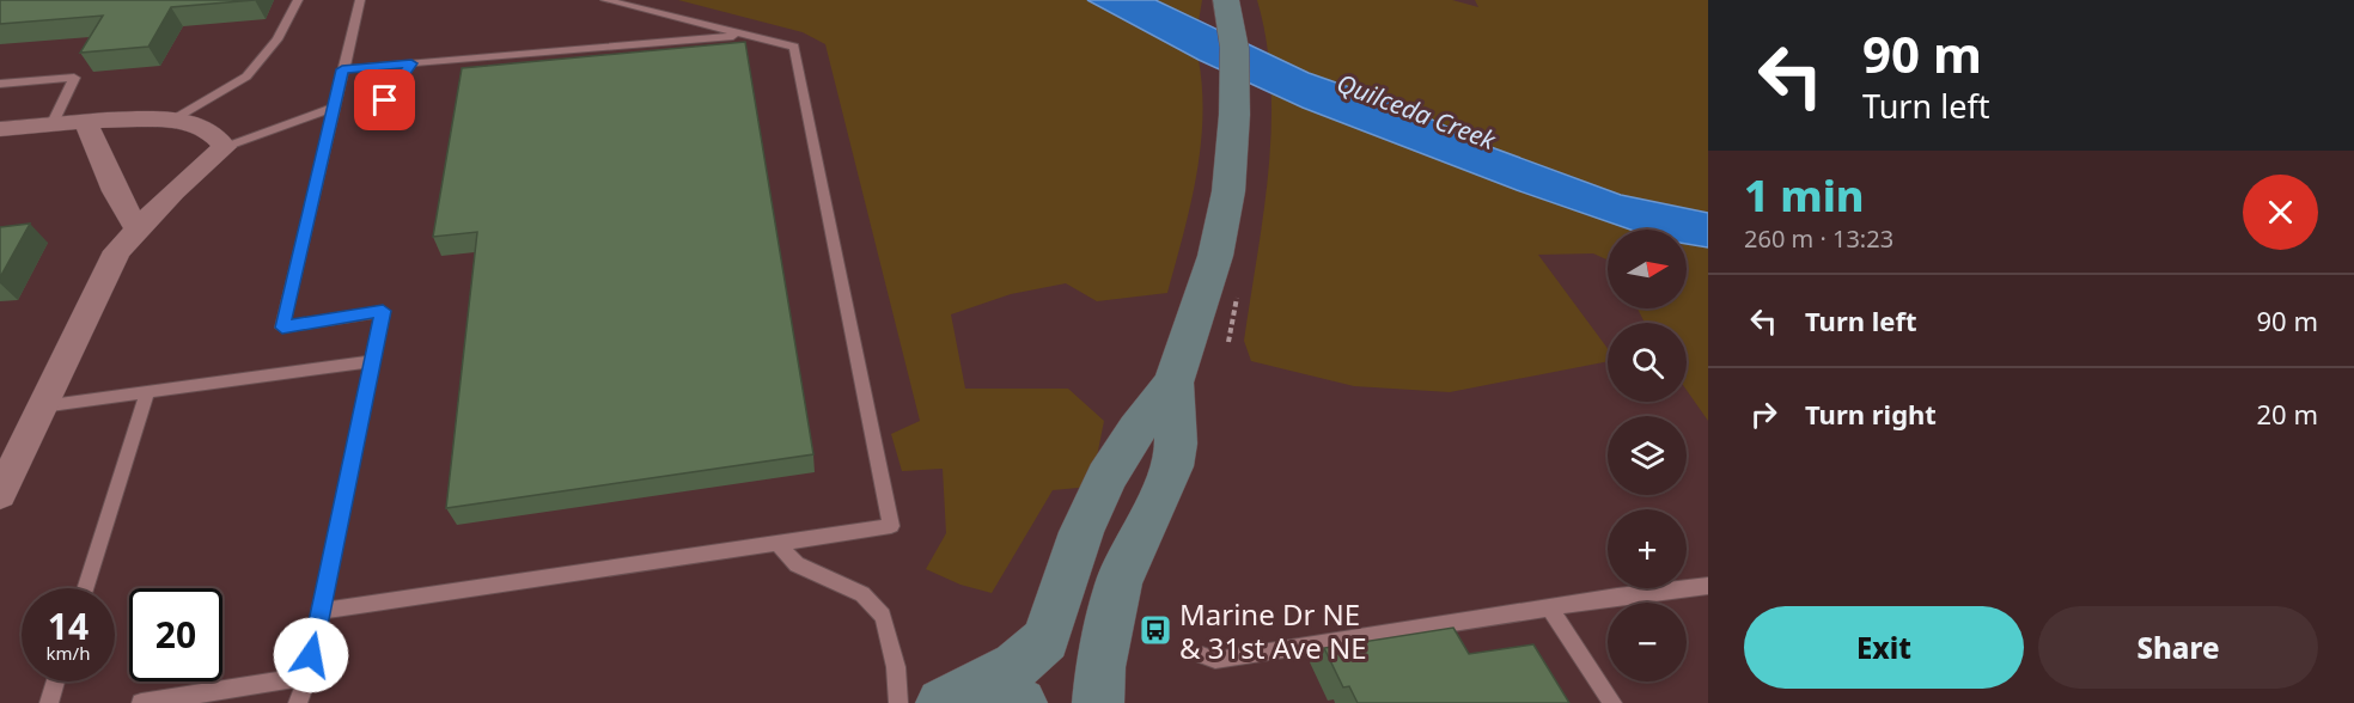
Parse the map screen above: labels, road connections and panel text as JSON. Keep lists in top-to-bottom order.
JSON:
{
  "water": ["Quilceda Creek"],
  "places": {
    "bus stop": ["Marine Dr NE & 31st Ave NE"]
  },
  "north": "right",
  "page": {
    "turn": ["90 m", "Turn left"],
    "heading": ["1 min", "260 m · 13:23"],
    "map_buttons": ["+", "−"],
    "list": [
      {
        "name": "Turn left",
        "value": "90 m"
      },
      {
        "name": "Turn right",
        "value": "20 m"
      }
    ],
    "speed": "14 km/h",
    "limit": "20",
    "buttons": ["Exit", "Share"]
  }
}
